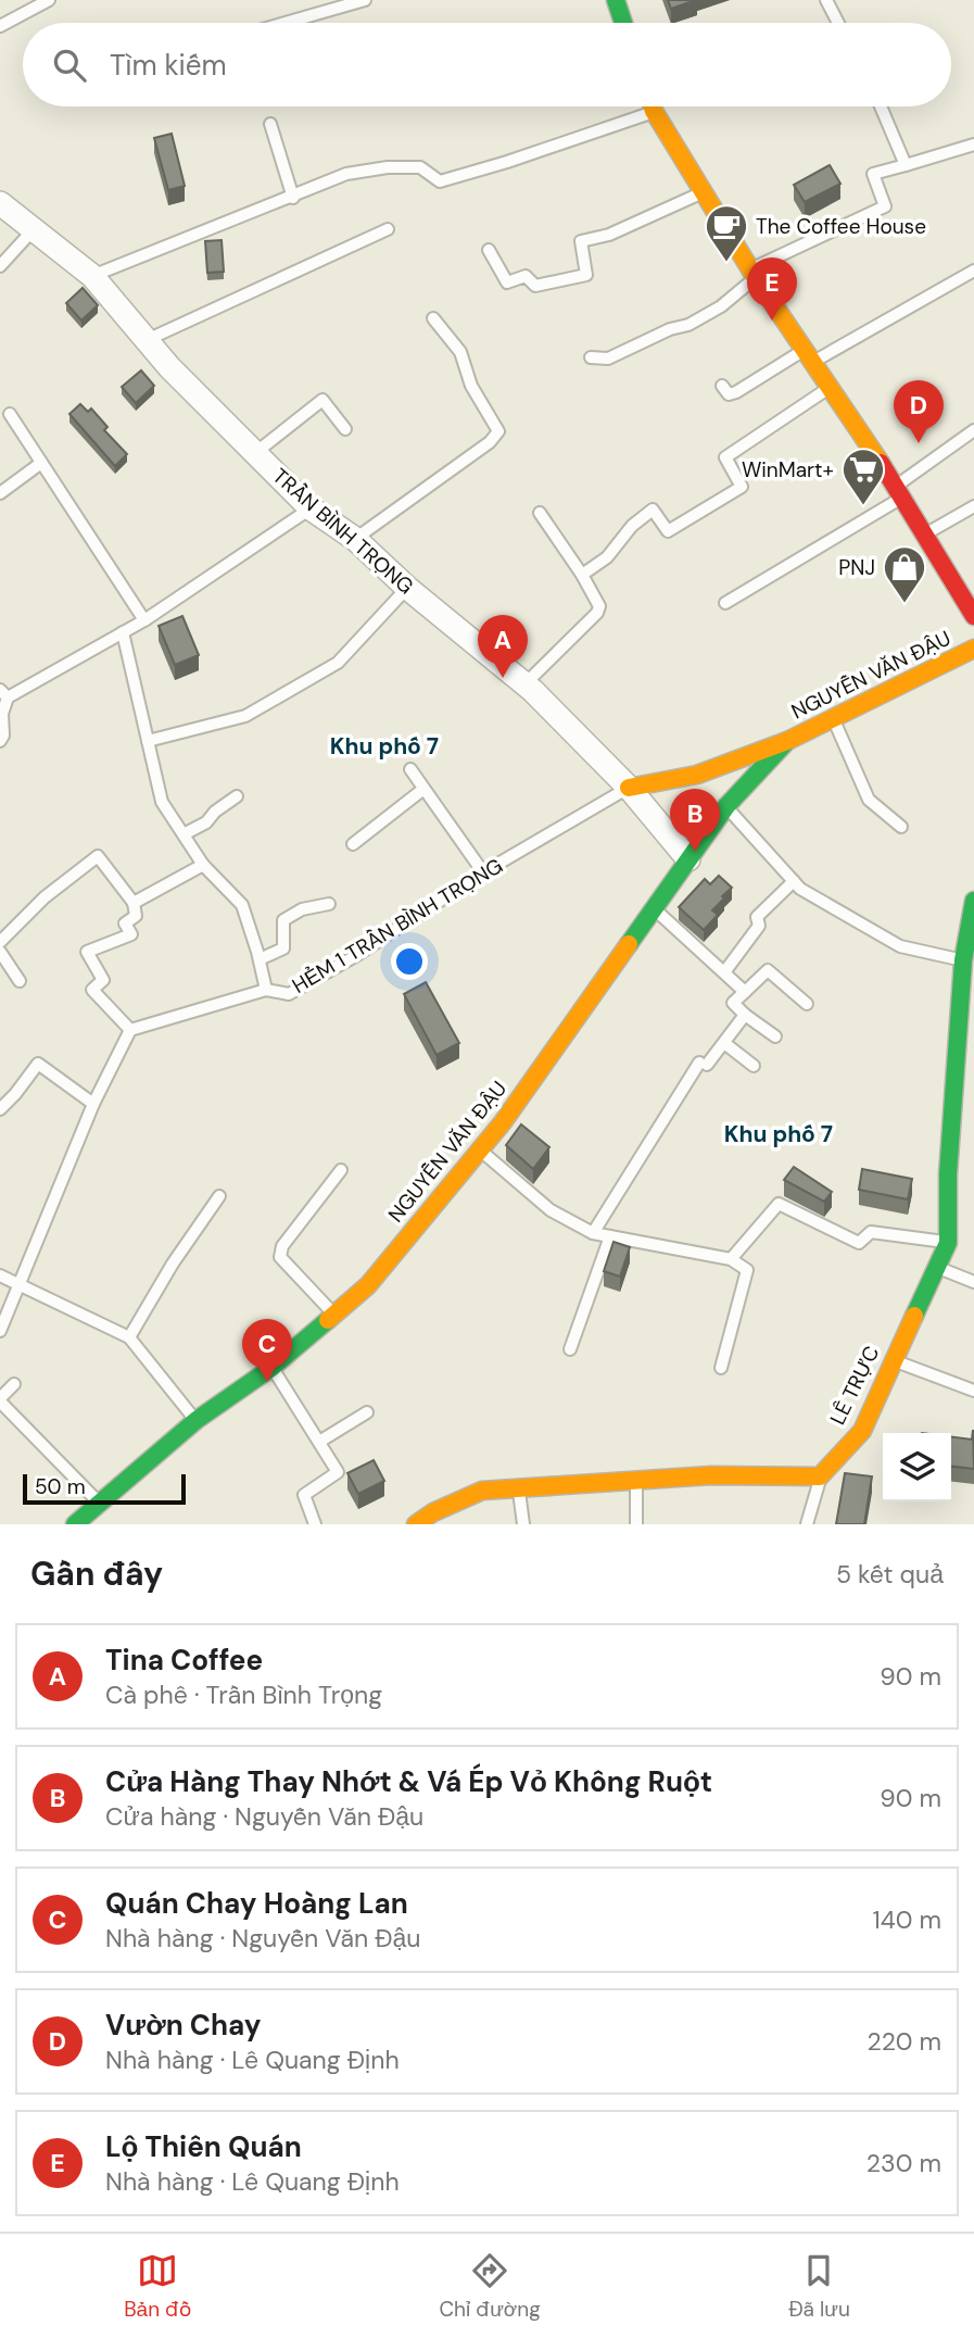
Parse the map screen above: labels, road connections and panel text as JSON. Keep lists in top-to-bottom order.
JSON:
{
  "streets": {
    "street": ["TRẦN BÌNH TRỌNG", "NGUYỄN VĂN ĐẬU", "LÊ TRỰC"],
    "lane": ["HẺM 1 TRẦN BÌNH TRỌNG"]
  },
  "crossings": [
    ["TRẦN BÌNH TRỌNG", "NGUYỄN VĂN ĐẬU"],
    ["TRẦN BÌNH TRỌNG", "HẺM 1 TRẦN BÌNH TRỌNG"],
    ["NGUYỄN VĂN ĐẬU", "HẺM 1 TRẦN BÌNH TRỌNG"]
  ],
  "districts": ["Khu phố 7", "Khu phố 7"],
  "places": {
    "cafe": ["The Coffee House"],
    "supermarket": ["WinMart+"],
    "shop": ["PNJ"]
  },
  "scale_bar": "50 m",
  "page": {
    "search": "Tìm kiếm",
    "pins": [
      "E",
      "D",
      "A",
      "B",
      "C"
    ],
    "scale": "50 m",
    "heading": ["Gần đây", "5 kết quả"],
    "list": [
      {
        "mark": "A",
        "name": "Tina Coffee",
        "note": "Cà phê · Trần Bình Trọng",
        "value": "90 m"
      },
      {
        "mark": "B",
        "name": "Cửa Hàng Thay Nhớt & Vá Ép Vỏ Không Ruột",
        "note": "Cửa hàng · Nguyễn Văn Đậu",
        "value": "90 m"
      },
      {
        "mark": "C",
        "name": "Quán Chay Hoàng Lan",
        "note": "Nhà hàng · Nguyễn Văn Đậu",
        "value": "140 m"
      },
      {
        "mark": "D",
        "name": "Vườn Chay",
        "note": "Nhà hàng · Lê Quang Định",
        "value": "220 m"
      },
      {
        "mark": "E",
        "name": "Lộ Thiên Quán",
        "note": "Nhà hàng · Lê Quang Định",
        "value": "230 m"
      }
    ],
    "nav": ["Bản đồ", "Chỉ đường", "Đã lưu"]
  }
}
